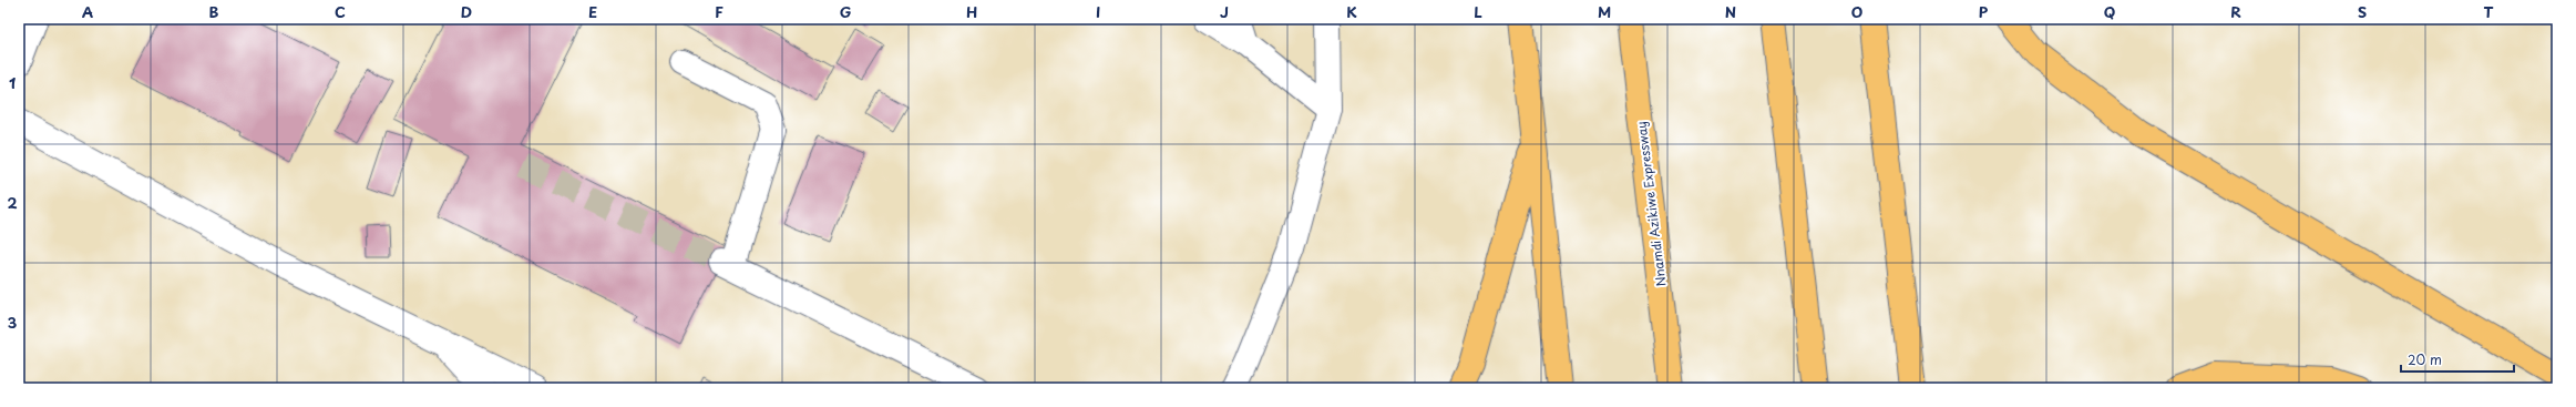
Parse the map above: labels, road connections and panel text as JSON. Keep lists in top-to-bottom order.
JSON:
{
  "streets": {
    "highway": ["Nnamdi Azikiwe Expressway"]
  },
  "scale_bar": "20 m",
  "grid": {
    "columns": [
      "A",
      "B",
      "C",
      "D",
      "E",
      "F",
      "G",
      "H",
      "I",
      "J",
      "K",
      "L",
      "M",
      "N",
      "O",
      "P",
      "Q",
      "R",
      "S",
      "T"
    ],
    "rows": ["1", "2", "3"]
  }
}
